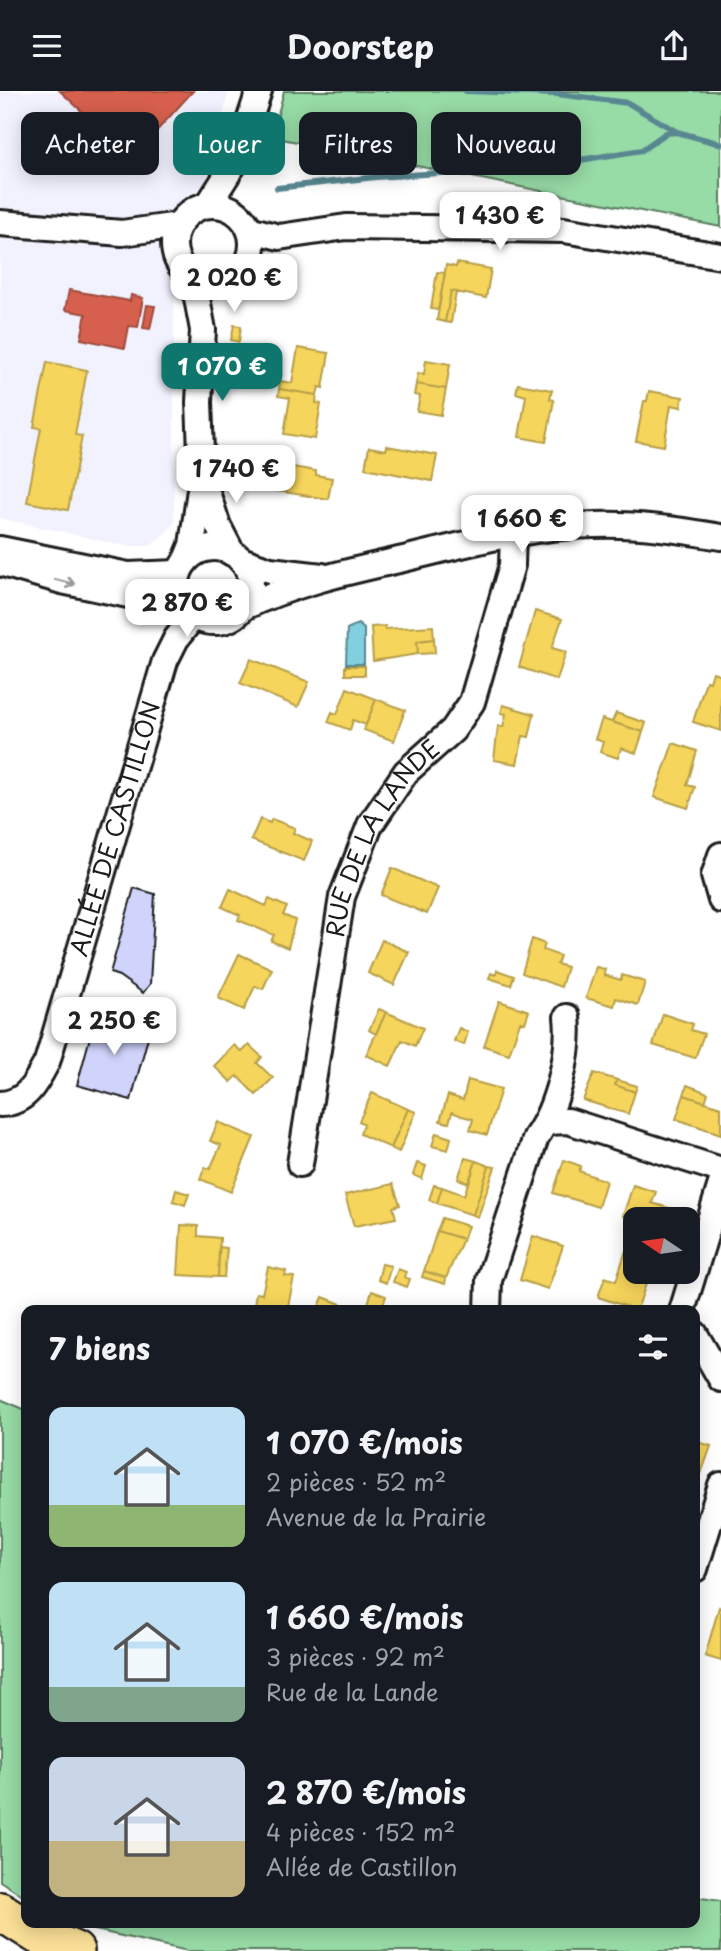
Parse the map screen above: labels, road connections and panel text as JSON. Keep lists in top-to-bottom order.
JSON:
{
  "streets": {
    "street": ["ALLÉE DE CASTILLON", "RUE DE LA LANDE"]
  },
  "north": "left",
  "page": {
    "header": "Doorstep",
    "chip": [
      "Acheter",
      "Louer",
      "Filtres",
      "Nouveau"
    ],
    "price": [
      "1 430 €",
      "2 020 €",
      "1 070 €",
      "1 740 €",
      "1 660 €",
      "2 870 €",
      "2 250 €"
    ],
    "heading": "7 biens",
    "list": [
      {
        "name": "1 070 €/mois",
        "note": "2 pièces · 52 m² · Avenue de la Prairie"
      },
      {
        "name": "1 660 €/mois",
        "note": "3 pièces · 92 m² · Rue de la Lande"
      },
      {
        "name": "2 870 €/mois",
        "note": "4 pièces · 152 m² · Allée de Castillon"
      }
    ]
  }
}
